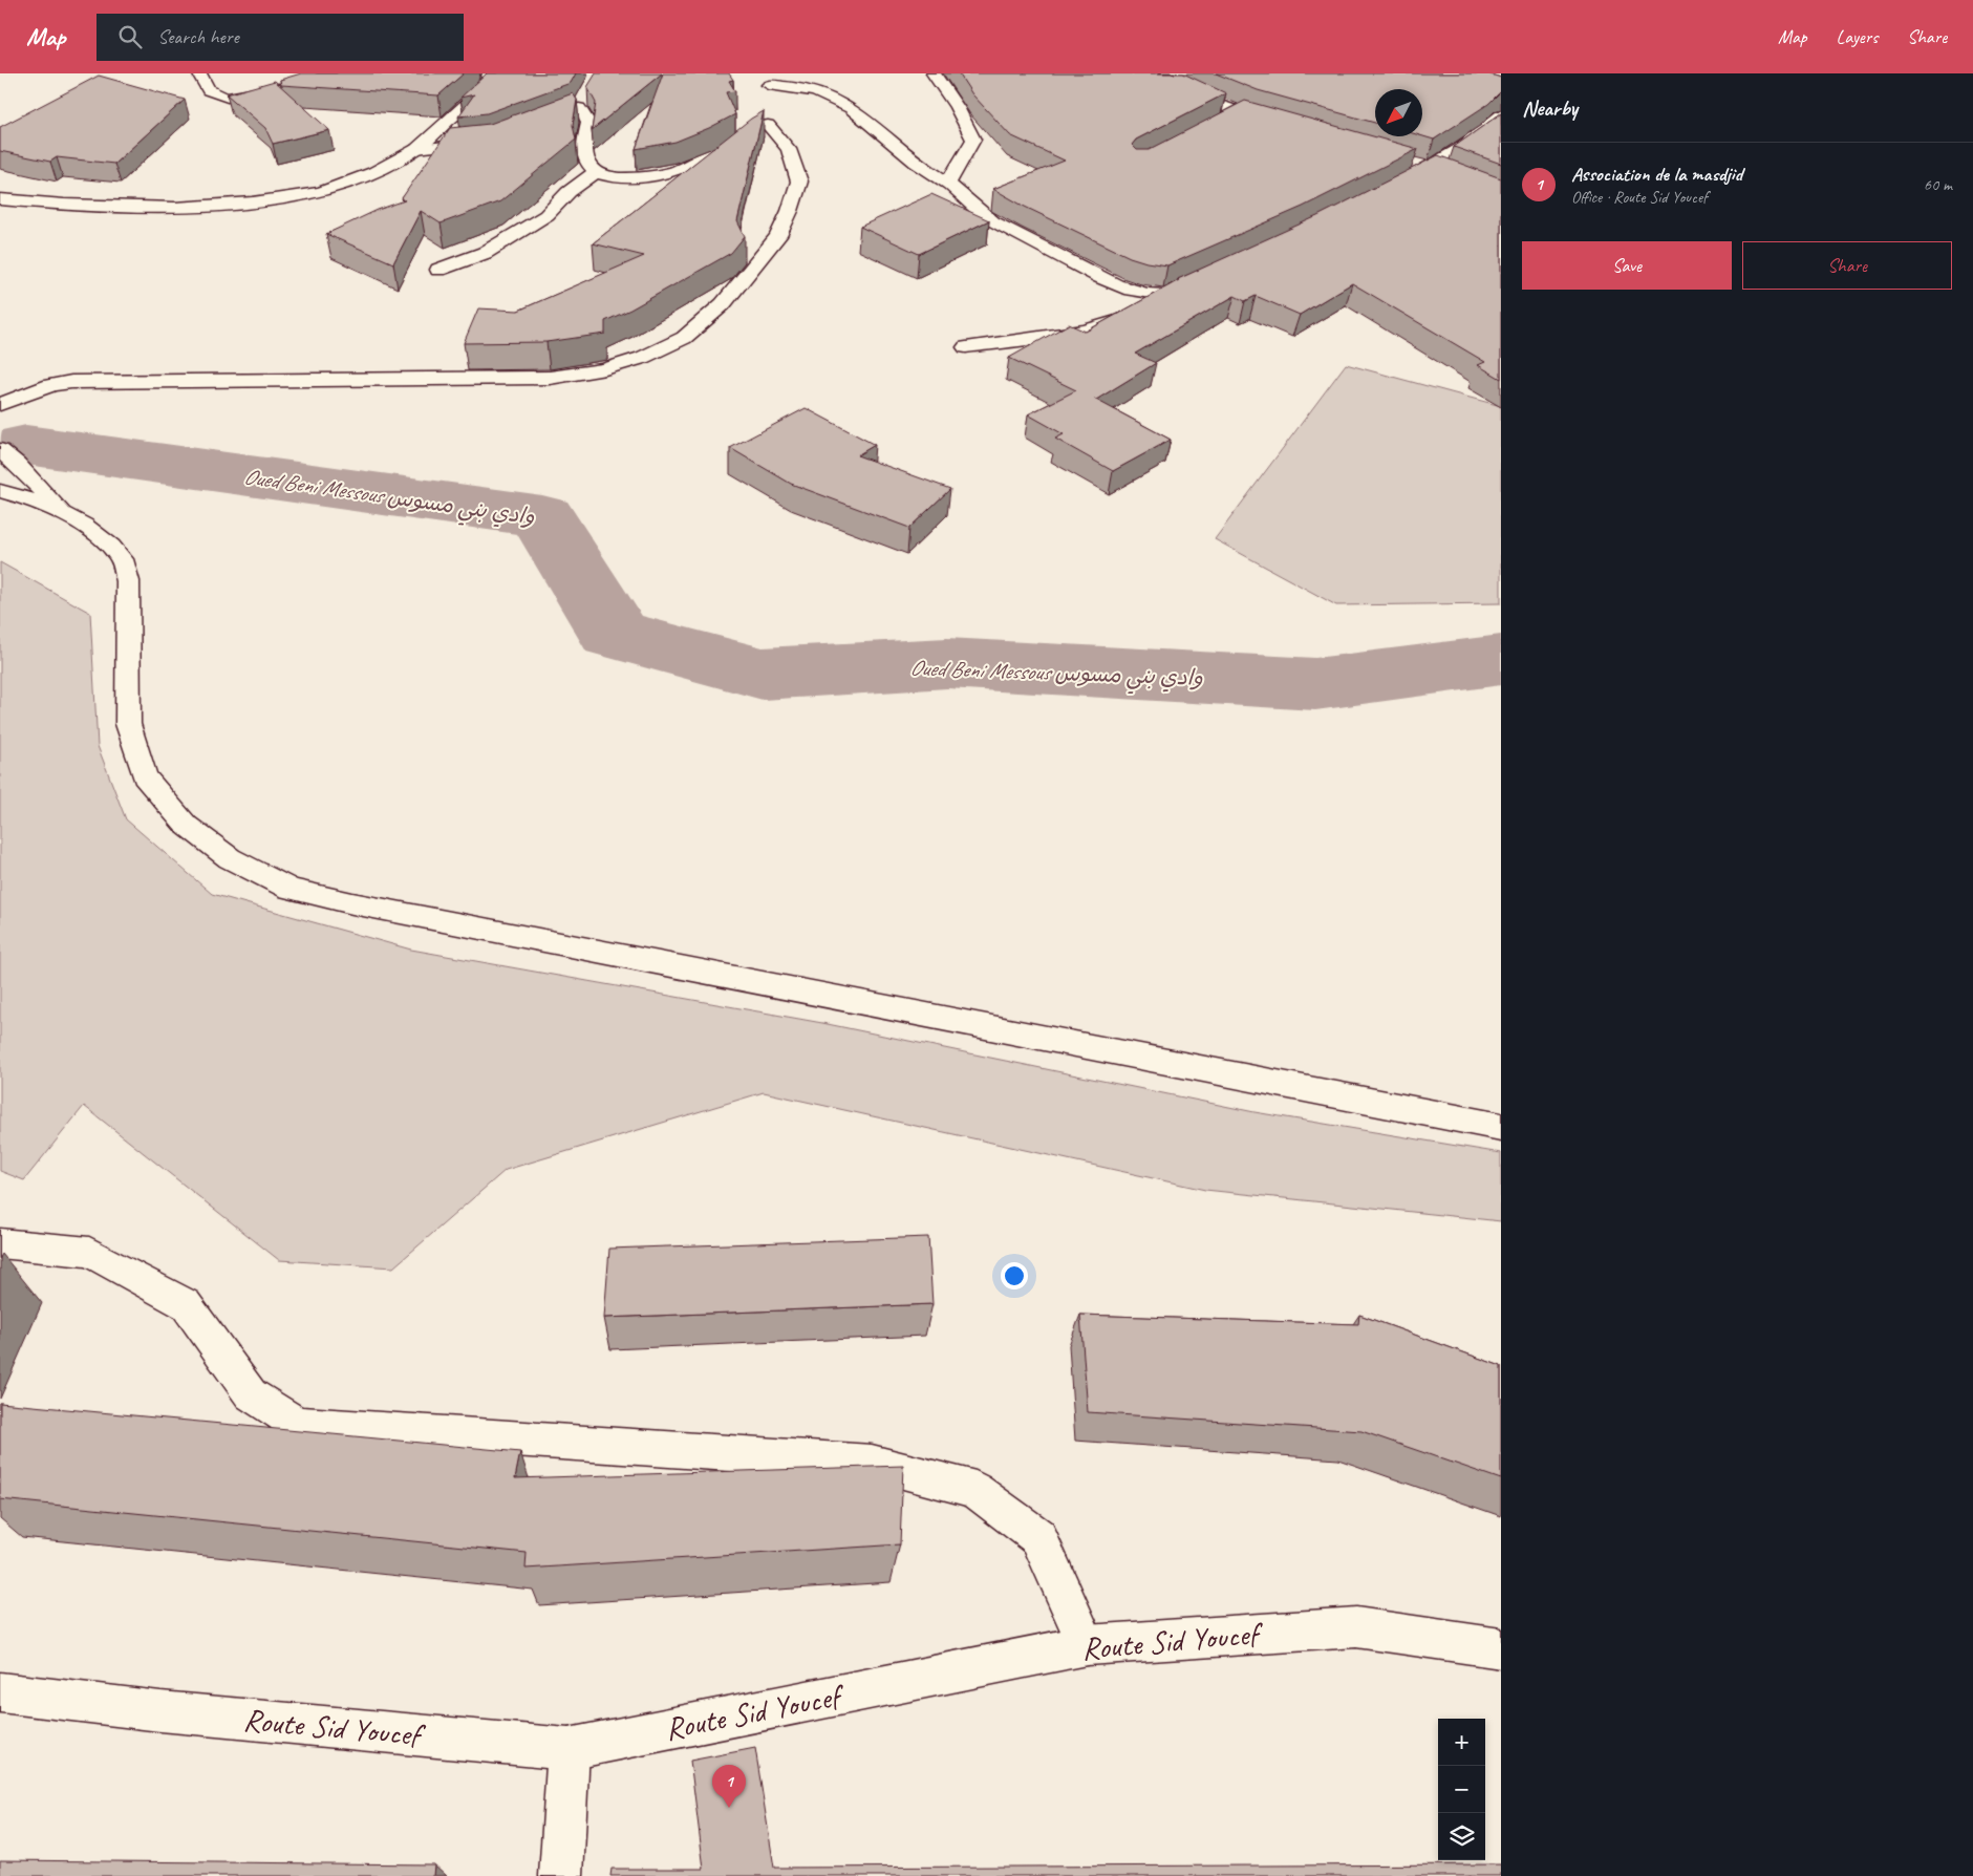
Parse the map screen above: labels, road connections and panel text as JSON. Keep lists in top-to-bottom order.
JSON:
{
  "streets": {
    "street": ["Route Sid Youcef"]
  },
  "water": ["Oued Beni Messous وادي بني مسوس"],
  "north": "bottom left",
  "page": {
    "header": "Map",
    "search": "Search here",
    "nav": ["Map", "Layers", "Share"],
    "heading": "Nearby",
    "list": [
      {
        "mark": "1",
        "name": "Association de la masdjid",
        "note": "Office · Route Sid Youcef",
        "value": "60 m"
      }
    ],
    "buttons": ["Save", "Share"],
    "map_buttons": ["+", "−"],
    "pins": "1"
  }
}
